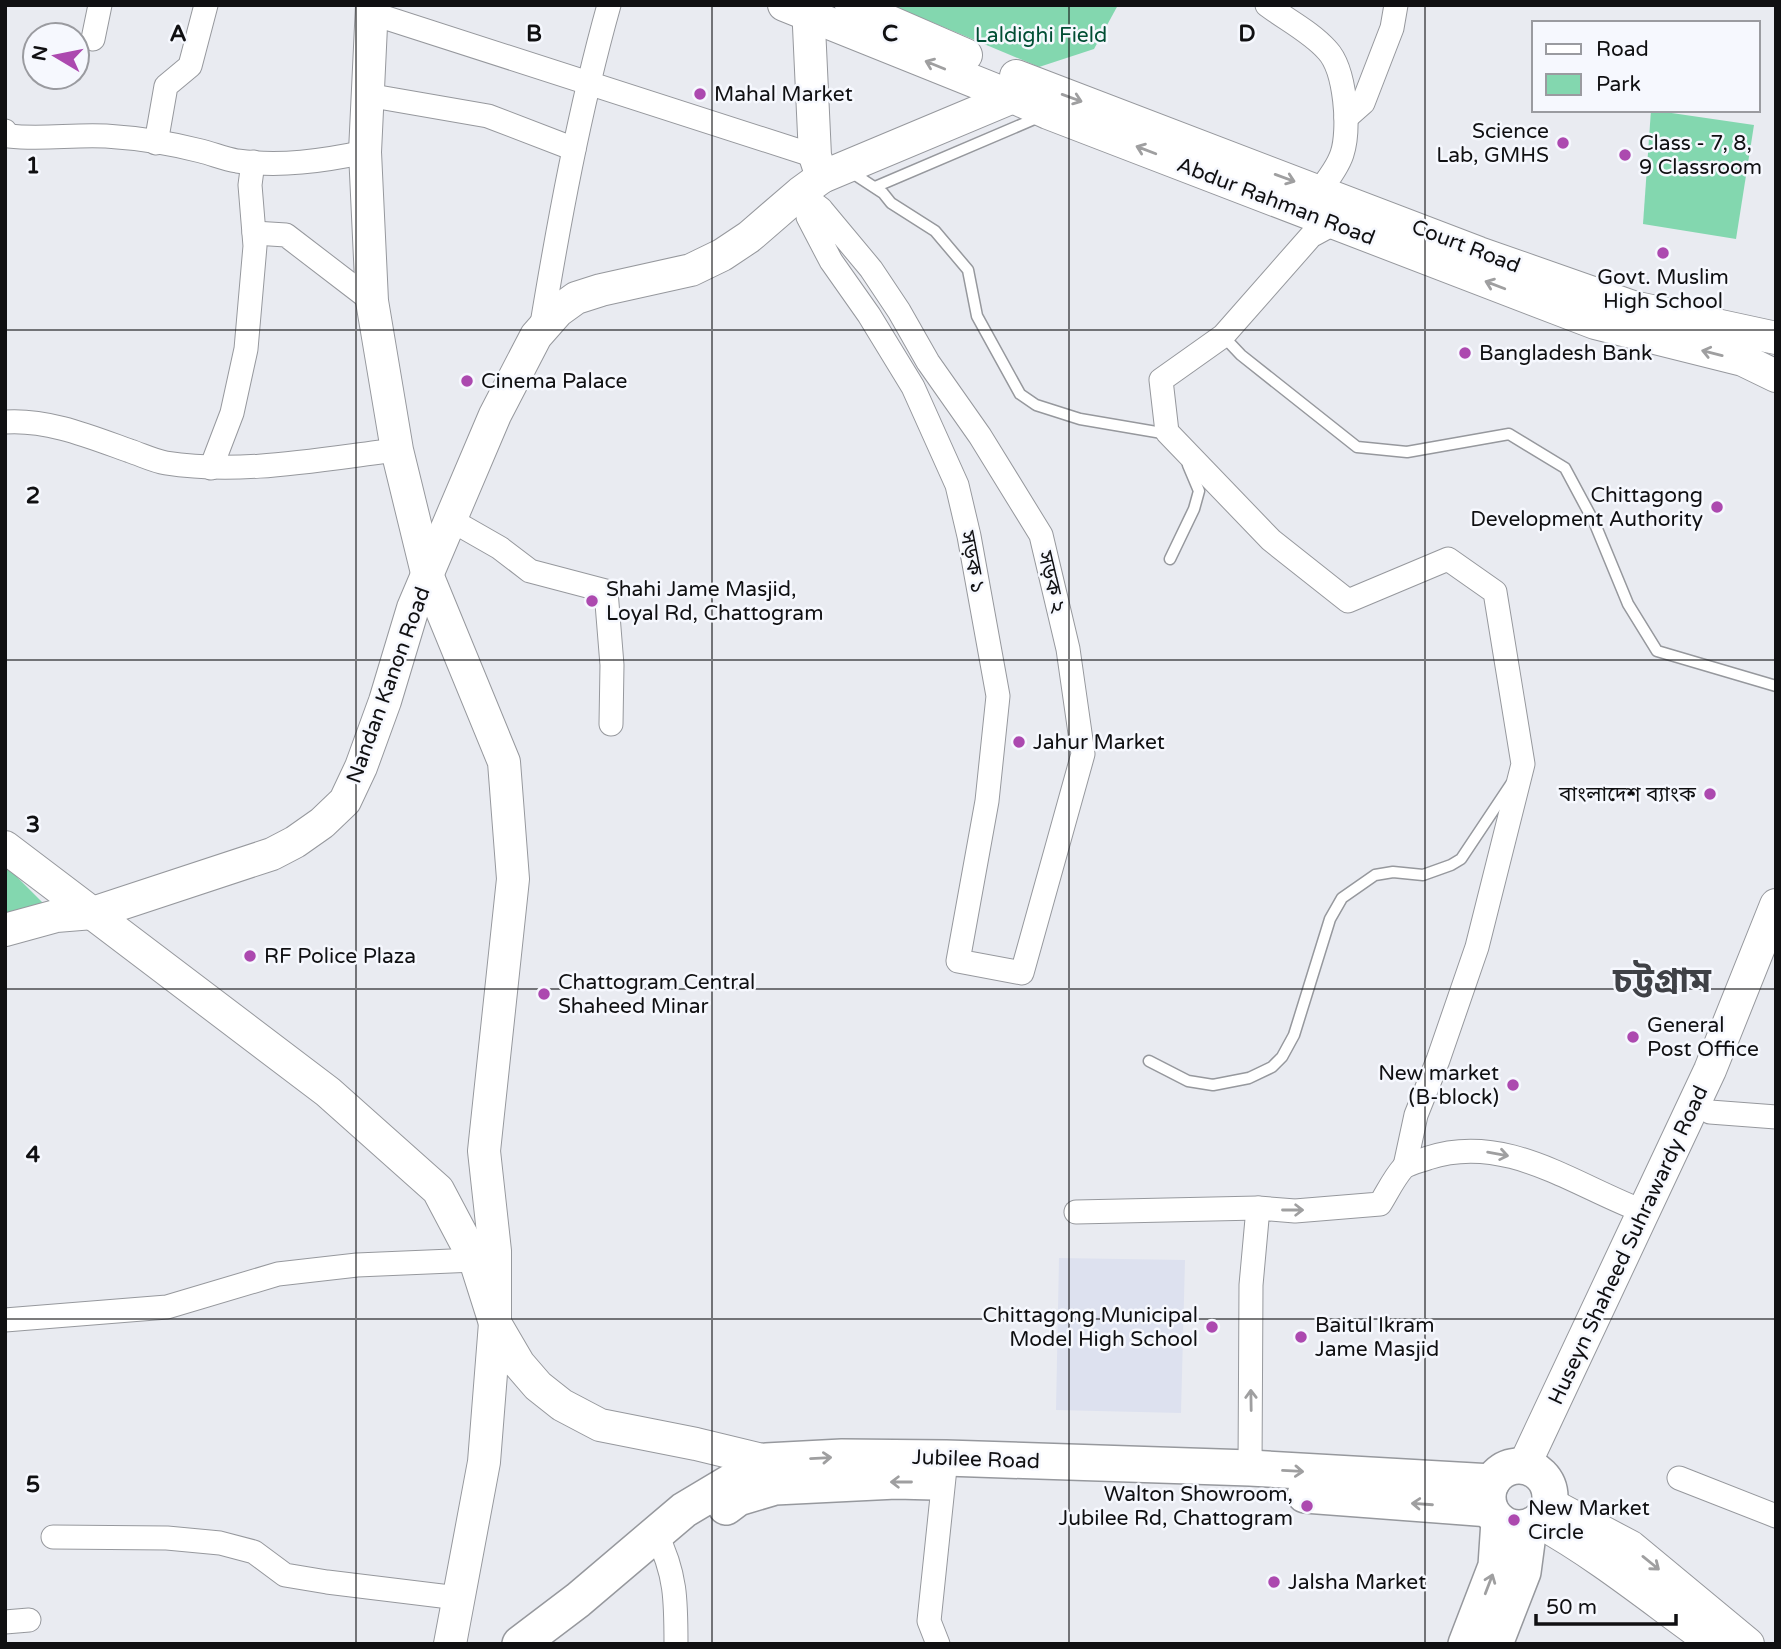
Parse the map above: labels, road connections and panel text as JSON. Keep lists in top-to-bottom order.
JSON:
{
  "streets": {
    "main road": [
      "Abdur Rahman Road",
      "Court Road",
      "Nandan Kanon Road",
      "Huseyn Shaheed Suhrawardy Road",
      "Jubilee Road"
    ],
    "street": ["সড়ক ১", "সড়ক ২"]
  },
  "crossings": [
    ["Abdur Rahman Road", "Nandan Kanon Road"],
    ["সড়ক ১", "সড়ক ২"],
    ["সড়ক ১", "Nandan Kanon Road"],
    ["সড়ক ২", "Nandan Kanon Road"]
  ],
  "one_way": ["Abdur Rahman Road", "Court Road"],
  "districts": ["চট্টগ্রাম"],
  "parks": ["Laldighi Field"],
  "places": [
    "Mahal Market",
    "Science Lab, GMHS",
    "Class - 7, 8, 9 Classroom",
    "Govt. Muslim High School",
    "Bangladesh Bank",
    "Cinema Palace",
    "Chittagong Development Authority",
    "Shahi Jame Masjid, Loyal Rd, Chattogram",
    "Jahur Market",
    "বাংলাদেশ ব্যাংক",
    "RF Police Plaza",
    "Chattogram Central Shaheed Minar",
    "General Post Office",
    "New market (B-block)",
    "Chittagong Municipal Model High School",
    "Baitul Ikram Jame Masjid",
    "Walton Showroom, Jubilee Rd, Chattogram",
    "New Market Circle",
    "Jalsha Market"
  ],
  "legend": ["Road", "Park"],
  "scale_bar": "50 m",
  "north": "left",
  "grid": {
    "columns": [
      "A",
      "B",
      "C",
      "D"
    ],
    "rows": [
      "1",
      "2",
      "3",
      "4",
      "5"
    ]
  }
}
